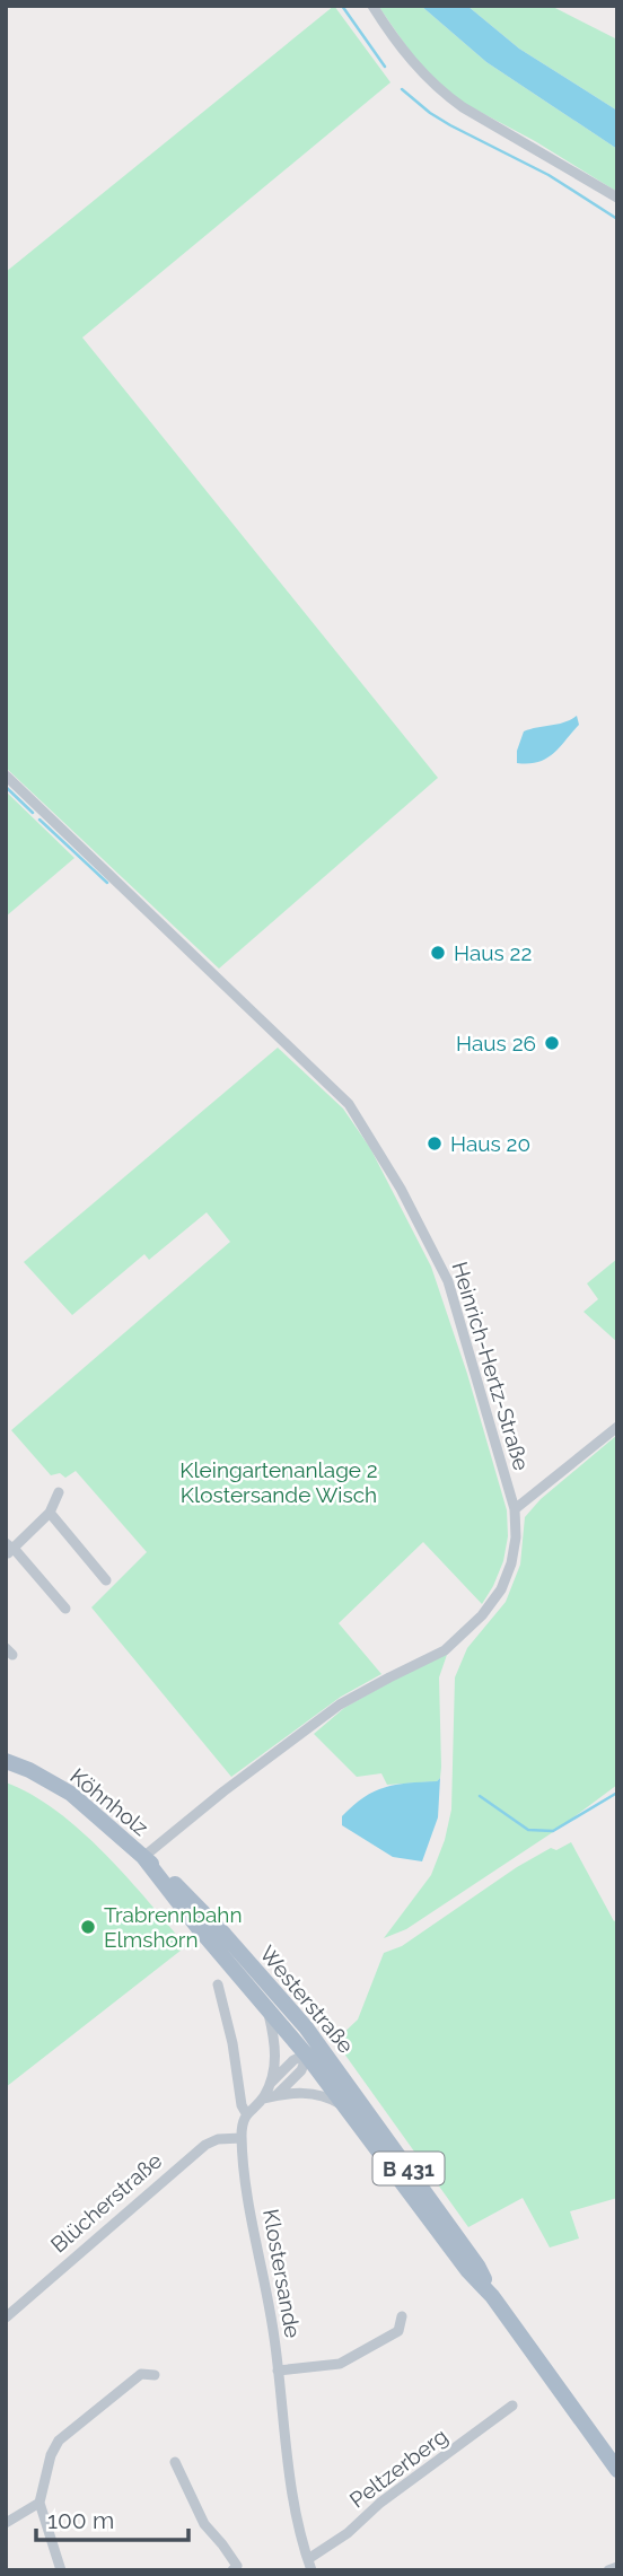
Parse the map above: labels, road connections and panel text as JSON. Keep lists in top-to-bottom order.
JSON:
{
  "streets": {
    "main road": ["Köhnholz", "Westerstraße", "B 431"],
    "street": [
      "Heinrich-Hertz-Straße",
      "Blücherstraße",
      "Klostersande",
      "Peltzerberg"
    ]
  },
  "crossings": [
    ["Heinrich-Hertz-Straße", "Köhnholz"],
    ["Heinrich-Hertz-Straße", "Westerstraße"],
    ["Köhnholz", "Westerstraße"],
    ["Blücherstraße", "Klostersande"],
    ["Klostersande", "Peltzerberg"]
  ],
  "parks": ["Kleingartenanlage 2 Klostersande Wisch"],
  "places": [
    "Haus 22",
    "Haus 26",
    "Haus 20",
    "Trabrennbahn Elmshorn"
  ],
  "scale_bar": "100 m"
}
